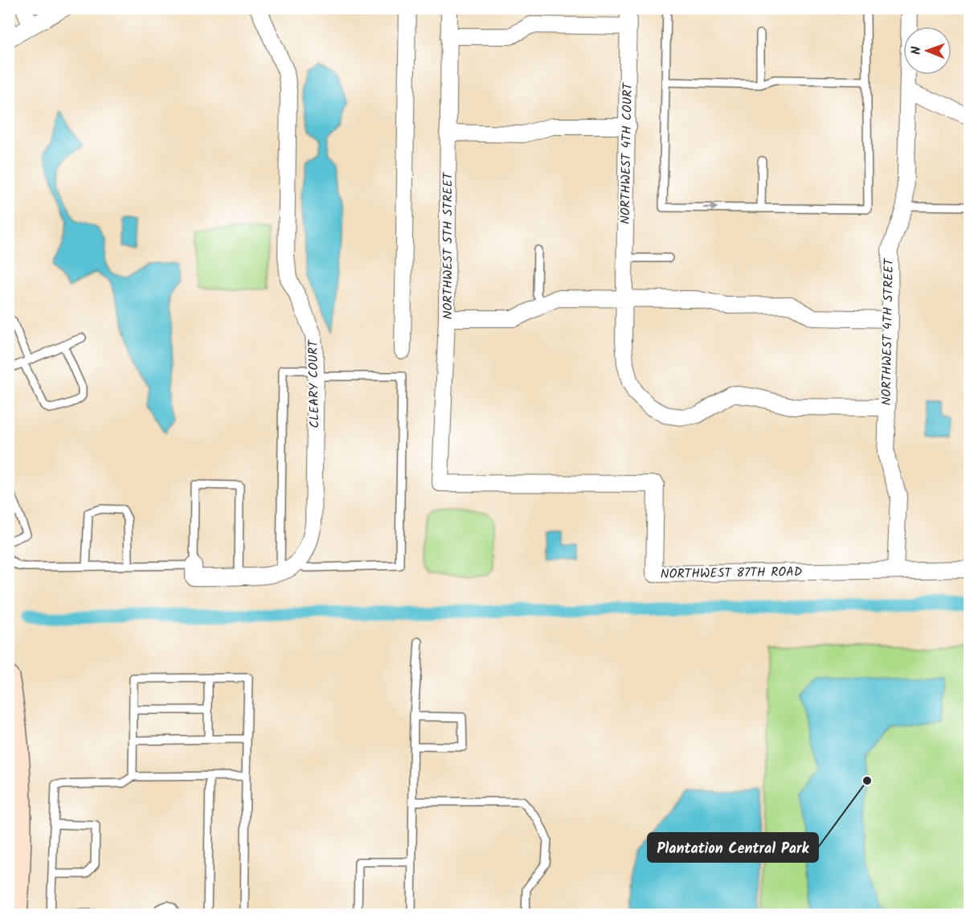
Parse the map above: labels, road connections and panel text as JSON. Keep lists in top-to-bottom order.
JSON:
{
  "streets": {
    "street": [
      "NORTHWEST 4TH COURT",
      "NORTHWEST 5TH STREET",
      "NORTHWEST 4TH STREET",
      "CLEARY COURT",
      "NORTHWEST 87TH ROAD"
    ]
  },
  "crossings": [
    ["NORTHWEST 4TH COURT", "NORTHWEST 4TH STREET"],
    ["NORTHWEST 5TH STREET", "NORTHWEST 87TH ROAD"],
    ["NORTHWEST 4TH STREET", "NORTHWEST 87TH ROAD"]
  ],
  "places": ["Plantation Central Park"],
  "north": "left"
}
